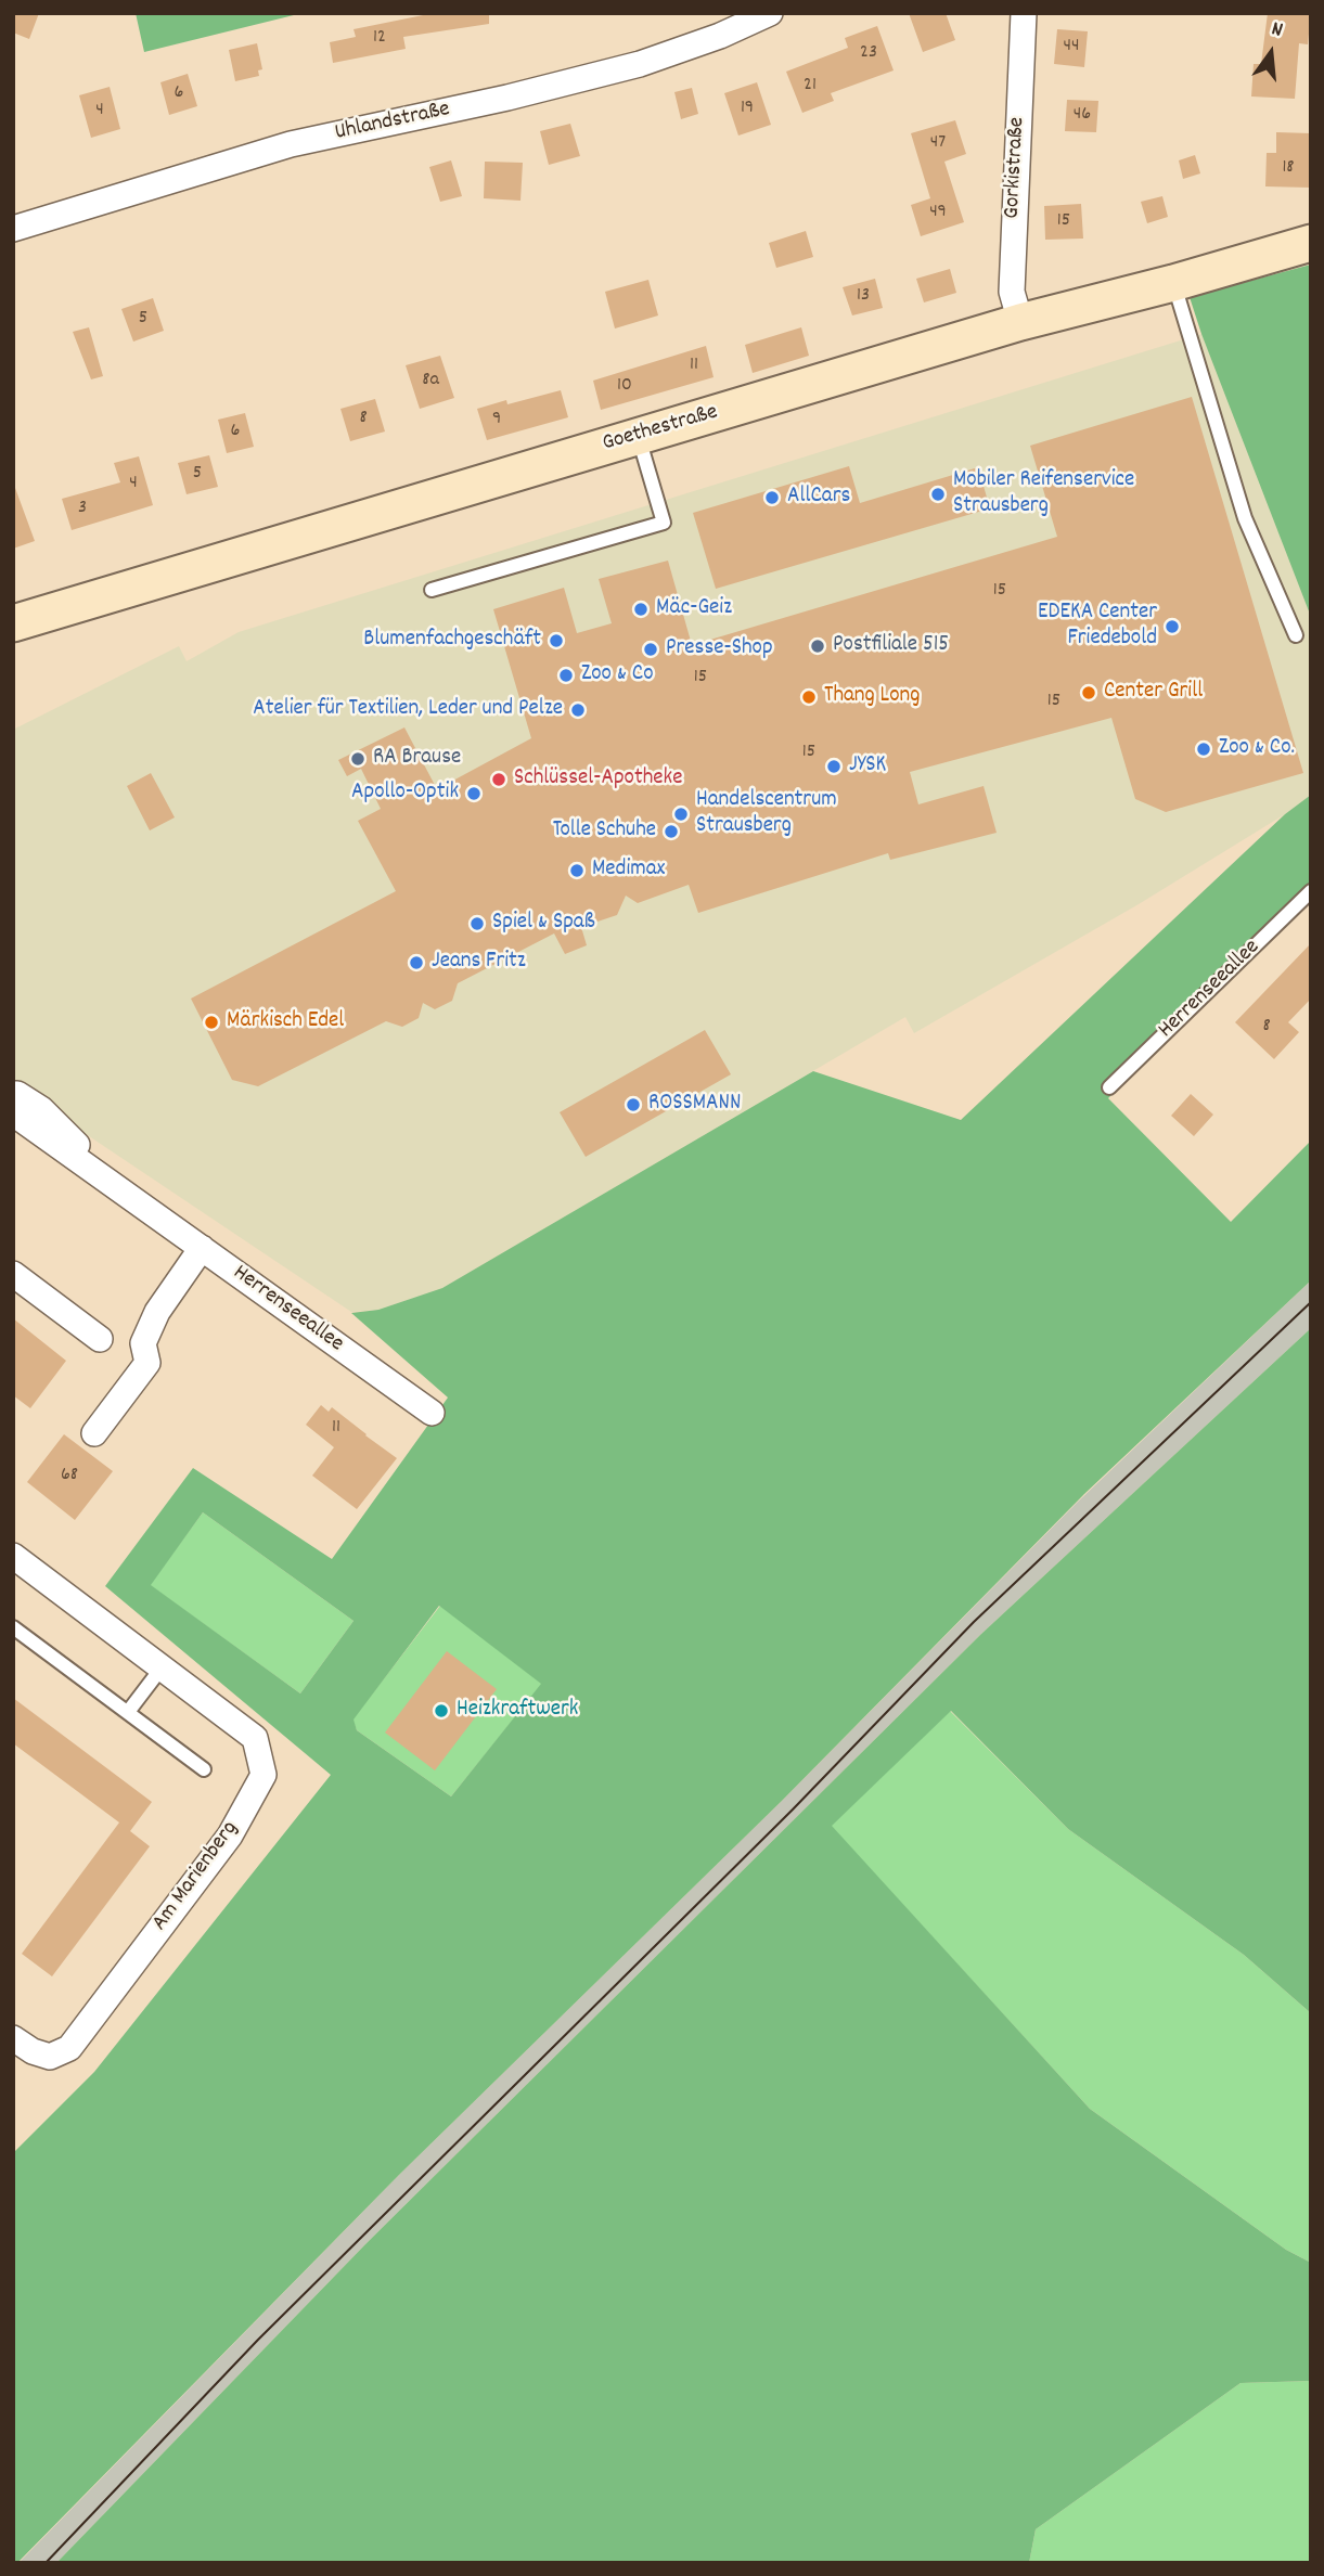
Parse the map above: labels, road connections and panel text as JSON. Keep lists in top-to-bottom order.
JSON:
{
  "streets": {
    "street": [
      "Uhlandstraße",
      "Gorkistraße",
      "Goethestraße",
      "Herrenseeallee",
      "Am Marienberg"
    ]
  },
  "crossings": [
    ["Gorkistraße", "Goethestraße"]
  ],
  "places": [
    "Mobiler Reifenservice Strausberg",
    "AllCars",
    "Mäc-Geiz",
    "EDEKA Center Friedebold",
    "Blumenfachgeschäft",
    "Postfiliale 515",
    "Presse-Shop",
    "Zoo & Co",
    "Center Grill",
    "Thang Long",
    "Atelier für Textilien, Leder und Pelze",
    "Zoo & Co.",
    "RA Brause",
    "JYSK",
    "Schlüssel-Apotheke",
    "Apollo-Optik",
    "Handelscentrum Strausberg",
    "Tolle Schuhe",
    "Medimax",
    "Spiel & Spaß",
    "Jeans Fritz",
    "Märkisch Edel",
    "ROSSMANN",
    "Heizkraftwerk"
  ],
  "house_numbers": [
    "12",
    "44",
    "23",
    "21",
    "6",
    "19",
    "4",
    "46",
    "47",
    "18",
    "49",
    "15",
    "13",
    "5",
    "11",
    "8a",
    "10",
    "8",
    "9",
    "6",
    "5",
    "4",
    "3",
    "15",
    "15",
    "15",
    "15",
    "8",
    "11",
    "68"
  ],
  "north": "top"
}
